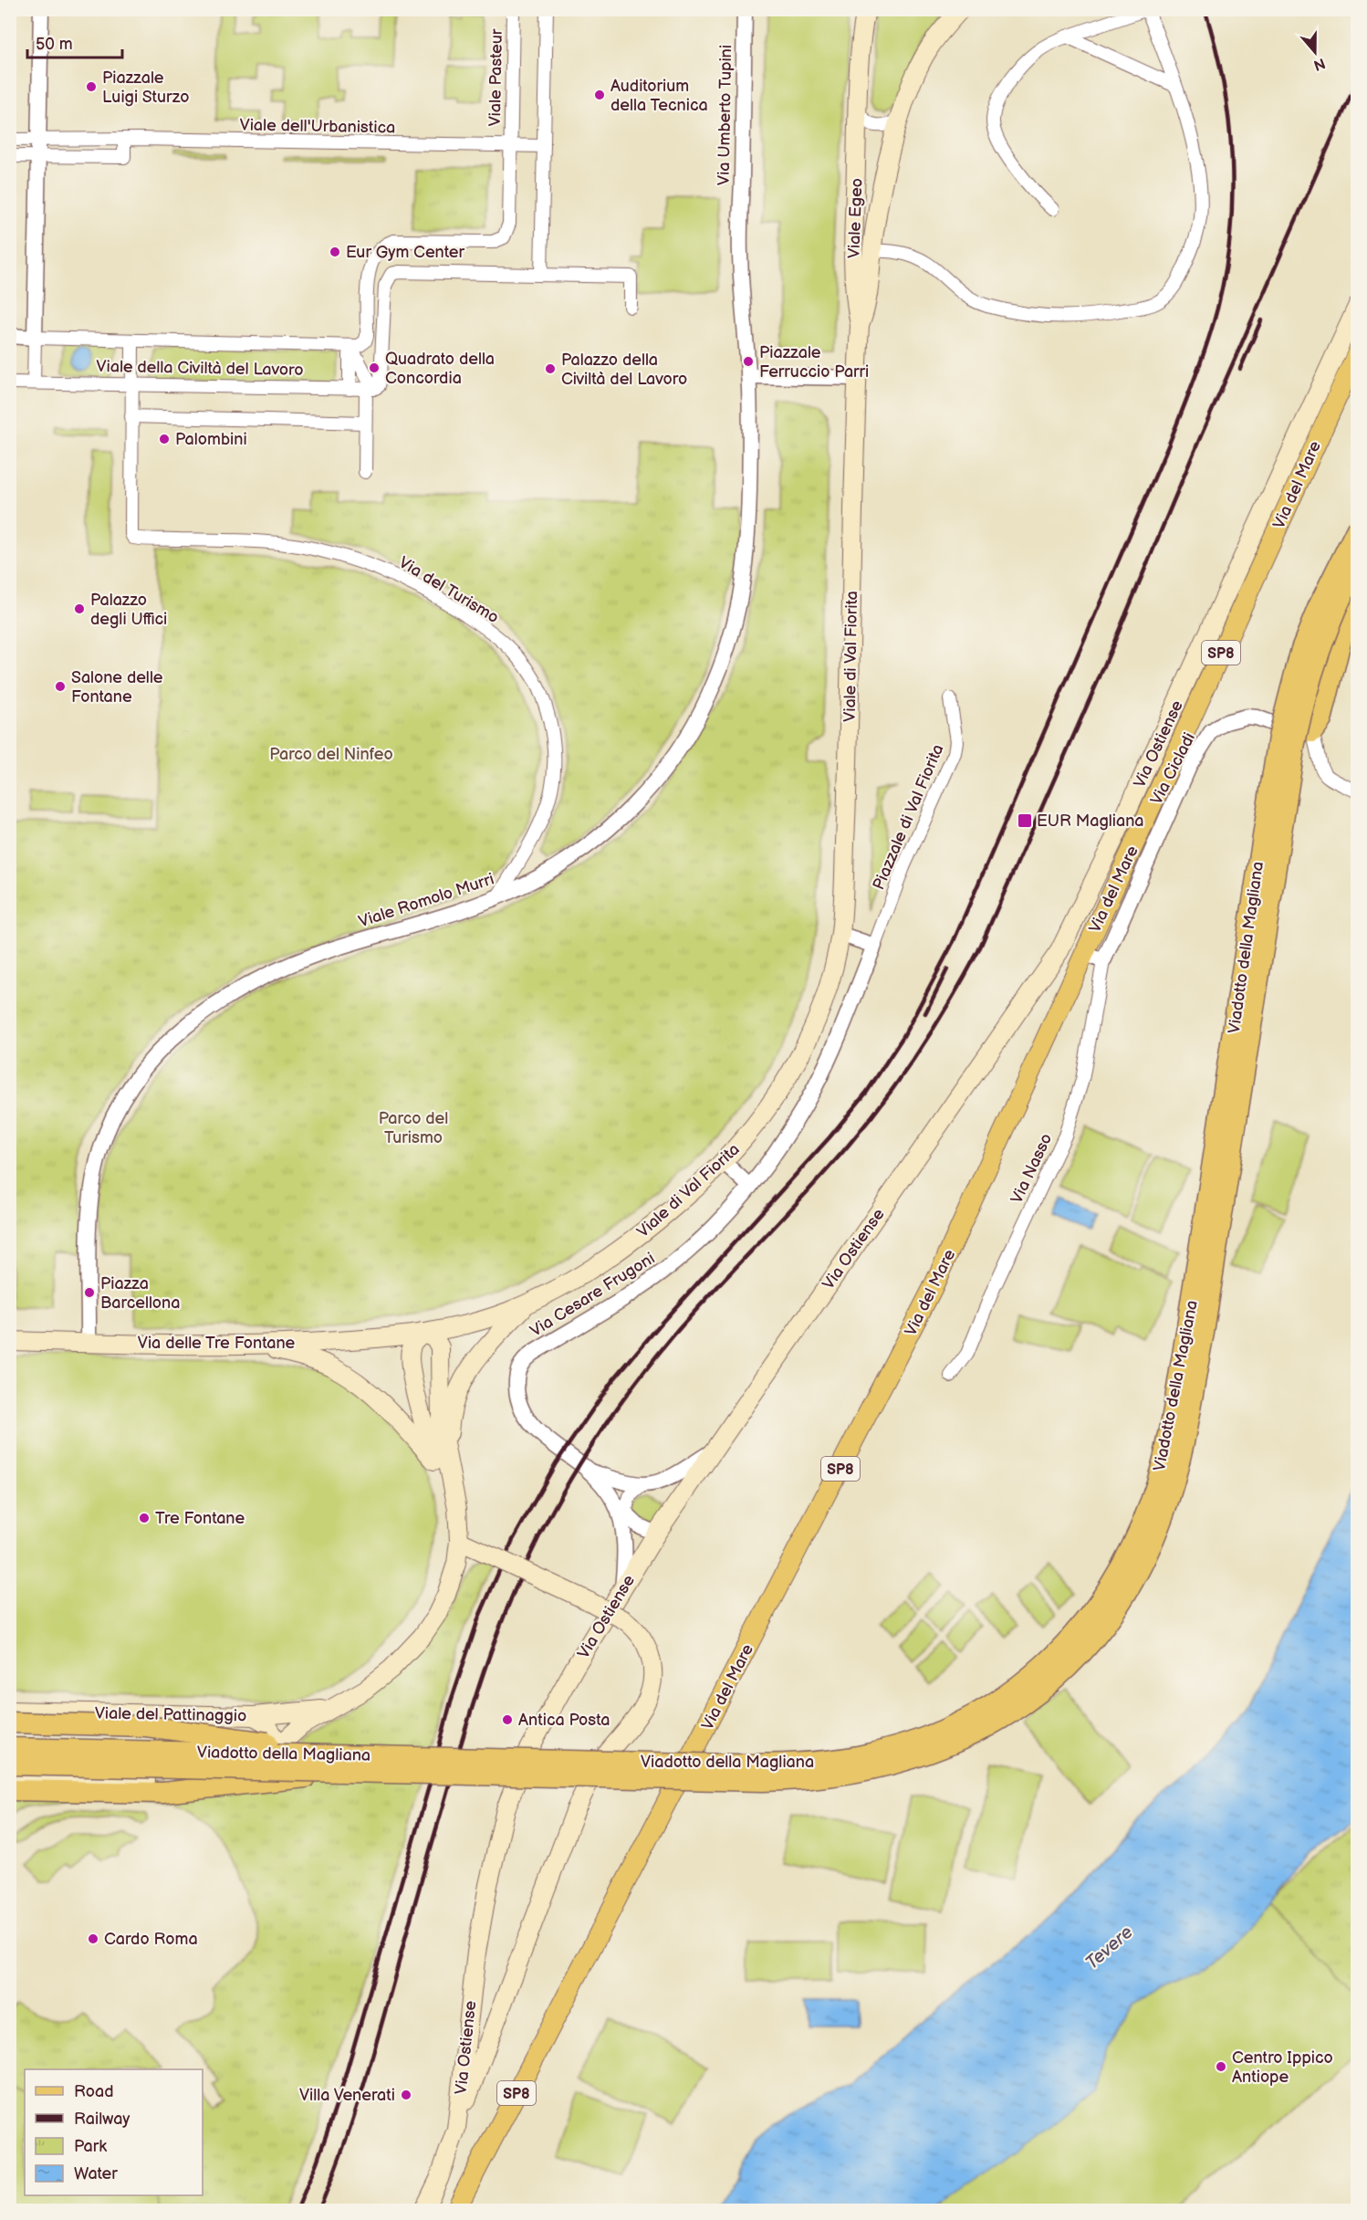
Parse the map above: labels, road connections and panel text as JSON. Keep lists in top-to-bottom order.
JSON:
{
  "streets": {
    "highway": ["Viadotto della Magliana"],
    "main road": [
      "Viale Egeo",
      "Via del Mare",
      "SP8",
      "Viale di Val Fiorita",
      "Via Ostiense",
      "Via delle Tre Fontane",
      "Viale del Pattinaggio"
    ],
    "street": [
      "Viale Pasteur",
      "Via Umberto Tupini",
      "Viale dell'Urbanistica",
      "Viale della Civiltà del Lavoro",
      "Via del Turismo",
      "Via Cicladi",
      "Piazzale di Val Fiorita",
      "Viale Romolo Murri",
      "Via Nasso",
      "Via Cesare Frugoni"
    ]
  },
  "crossings": [
    ["Viale Pasteur", "Viale dell'Urbanistica"],
    ["Viale Pasteur", "Viale della Civiltà del Lavoro"],
    ["Via Umberto Tupini", "Viale Romolo Murri"],
    ["Viale Egeo", "Viale di Val Fiorita"],
    ["Via del Turismo", "Viale Romolo Murri"],
    ["Viale di Val Fiorita", "Via delle Tre Fontane"],
    ["Via Cicladi", "Via Nasso"],
    ["Piazzale di Val Fiorita", "Via Cesare Frugoni"],
    ["Viale Romolo Murri", "Via delle Tre Fontane"]
  ],
  "water": ["Tevere"],
  "parks": ["Parco del Ninfeo", "Parco del Turismo"],
  "places": {
    "other": [
      "Piazzale Luigi Sturzo",
      "Auditorium della Tecnica",
      "Eur Gym Center",
      "Piazzale Ferruccio Parri",
      "Quadrato della Concordia",
      "Palazzo della Civiltà del Lavoro",
      "Palombini",
      "Palazzo degli Uffici",
      "Salone delle Fontane",
      "Piazza Barcellona",
      "Tre Fontane",
      "Antica Posta",
      "Cardo Roma",
      "Centro Ippico Antiope",
      "Villa Venerati"
    ],
    "transit": ["EUR Magliana"]
  },
  "legend": [
    "Road",
    "Railway",
    "Park",
    "Water"
  ],
  "scale_bar": "50 m",
  "north": "bottom"
}
